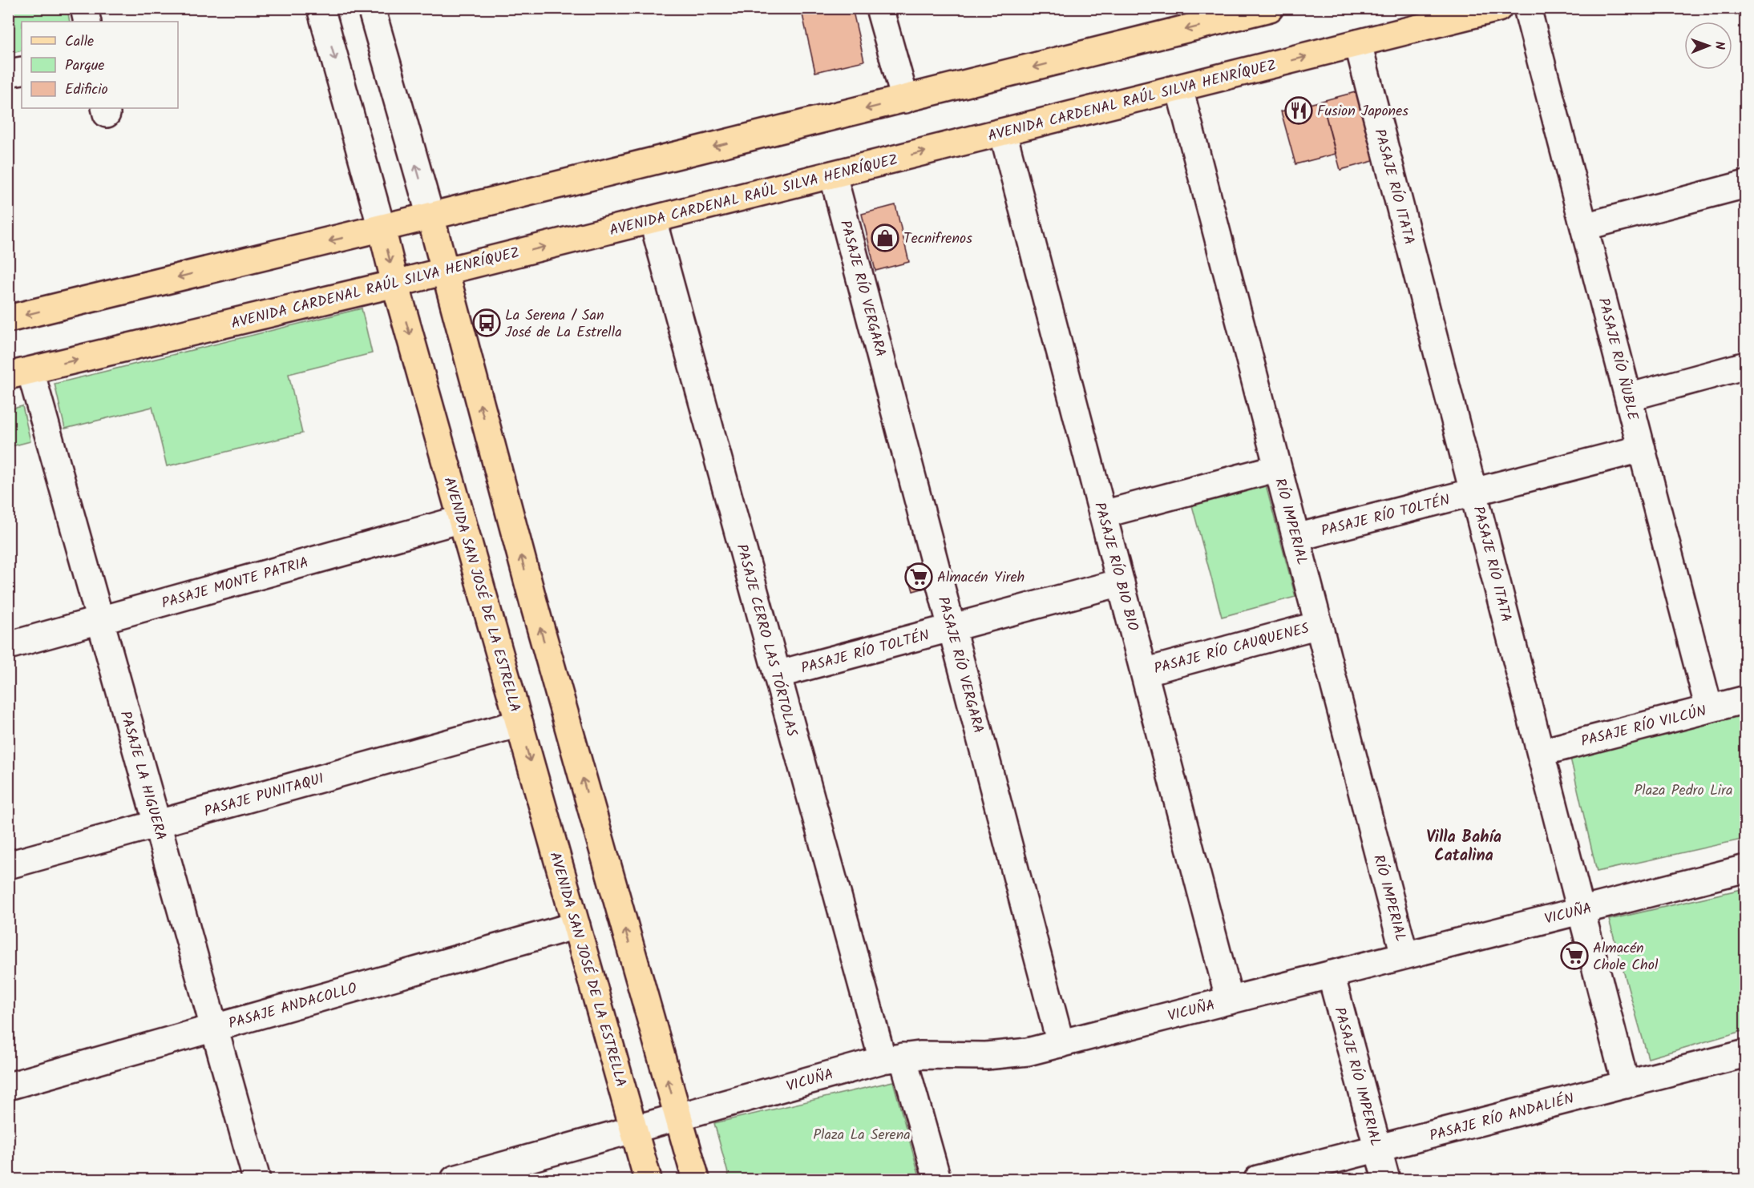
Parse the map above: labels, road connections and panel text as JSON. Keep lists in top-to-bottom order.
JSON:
{
  "streets": {
    "main road": ["AVENIDA CARDENAL RAÚL SILVA HENRÍQUEZ", "AVENIDA SAN JOSÉ DE LA ESTRELLA"],
    "street": [
      "PASAJE RÍO ITATA",
      "PASAJE RÍO VERGARA",
      "PASAJE RÍO ÑUBLE",
      "PASAJE RÍO TOLTÉN",
      "RÍO IMPERIAL",
      "PASAJE RÍO BIO BIO",
      "PASAJE MONTE PATRIA",
      "PASAJE CERRO LAS TÓRTOLAS",
      "PASAJE RÍO CAUQUENES",
      "PASAJE RÍO VILCÚN",
      "PASAJE LA HIGUERA",
      "PASAJE PUNITAQUI",
      "VICUÑA",
      "PASAJE ANDACOLLO",
      "PASAJE RÍO IMPERIAL",
      "PASAJE RÍO ANDALIÉN"
    ]
  },
  "crossings": [
    ["AVENIDA CARDENAL RAÚL SILVA HENRÍQUEZ", "PASAJE RÍO ITATA"],
    ["AVENIDA CARDENAL RAÚL SILVA HENRÍQUEZ", "PASAJE RÍO VERGARA"],
    ["AVENIDA CARDENAL RAÚL SILVA HENRÍQUEZ", "RÍO IMPERIAL"],
    ["AVENIDA CARDENAL RAÚL SILVA HENRÍQUEZ", "PASAJE RÍO BIO BIO"],
    ["AVENIDA CARDENAL RAÚL SILVA HENRÍQUEZ", "AVENIDA SAN JOSÉ DE LA ESTRELLA"],
    ["AVENIDA CARDENAL RAÚL SILVA HENRÍQUEZ", "PASAJE CERRO LAS TÓRTOLAS"],
    ["AVENIDA CARDENAL RAÚL SILVA HENRÍQUEZ", "PASAJE LA HIGUERA"],
    ["PASAJE RÍO ITATA", "PASAJE RÍO TOLTÉN"],
    ["PASAJE RÍO ITATA", "PASAJE RÍO VILCÚN"],
    ["PASAJE RÍO ITATA", "VICUÑA"],
    ["PASAJE RÍO ITATA", "PASAJE RÍO ANDALIÉN"],
    ["PASAJE RÍO VERGARA", "PASAJE RÍO TOLTÉN"],
    ["PASAJE RÍO VERGARA", "VICUÑA"],
    ["PASAJE RÍO ÑUBLE", "PASAJE RÍO TOLTÉN"],
    ["PASAJE RÍO ÑUBLE", "PASAJE RÍO VILCÚN"],
    ["PASAJE RÍO TOLTÉN", "RÍO IMPERIAL"],
    ["PASAJE RÍO TOLTÉN", "PASAJE RÍO BIO BIO"],
    ["PASAJE RÍO TOLTÉN", "PASAJE CERRO LAS TÓRTOLAS"],
    ["RÍO IMPERIAL", "PASAJE RÍO CAUQUENES"],
    ["RÍO IMPERIAL", "VICUÑA"],
    ["PASAJE RÍO BIO BIO", "PASAJE RÍO CAUQUENES"],
    ["PASAJE RÍO BIO BIO", "VICUÑA"],
    ["PASAJE MONTE PATRIA", "AVENIDA SAN JOSÉ DE LA ESTRELLA"],
    ["PASAJE MONTE PATRIA", "PASAJE LA HIGUERA"],
    ["AVENIDA SAN JOSÉ DE LA ESTRELLA", "PASAJE PUNITAQUI"],
    ["AVENIDA SAN JOSÉ DE LA ESTRELLA", "VICUÑA"],
    ["AVENIDA SAN JOSÉ DE LA ESTRELLA", "PASAJE ANDACOLLO"],
    ["PASAJE CERRO LAS TÓRTOLAS", "VICUÑA"],
    ["PASAJE LA HIGUERA", "PASAJE PUNITAQUI"],
    ["PASAJE LA HIGUERA", "PASAJE ANDACOLLO"],
    ["VICUÑA", "PASAJE RÍO IMPERIAL"],
    ["PASAJE RÍO IMPERIAL", "PASAJE RÍO ANDALIÉN"]
  ],
  "one_way": ["AVENIDA SAN JOSÉ DE LA ESTRELLA"],
  "districts": ["Villa Bahía Catalina"],
  "parks": ["Plaza Pedro Lira", "Plaza La Serena"],
  "places": {
    "restaurant": ["Fusion Japones"],
    "shop": ["Tecnifrenos"],
    "bus stop": ["La Serena / San José de La Estrella"],
    "supermarket": ["Almacén Yireh", "Almacén Chole Chol"]
  },
  "legend": ["Calle", "Parque", "Edificio"],
  "north": "right"
}
